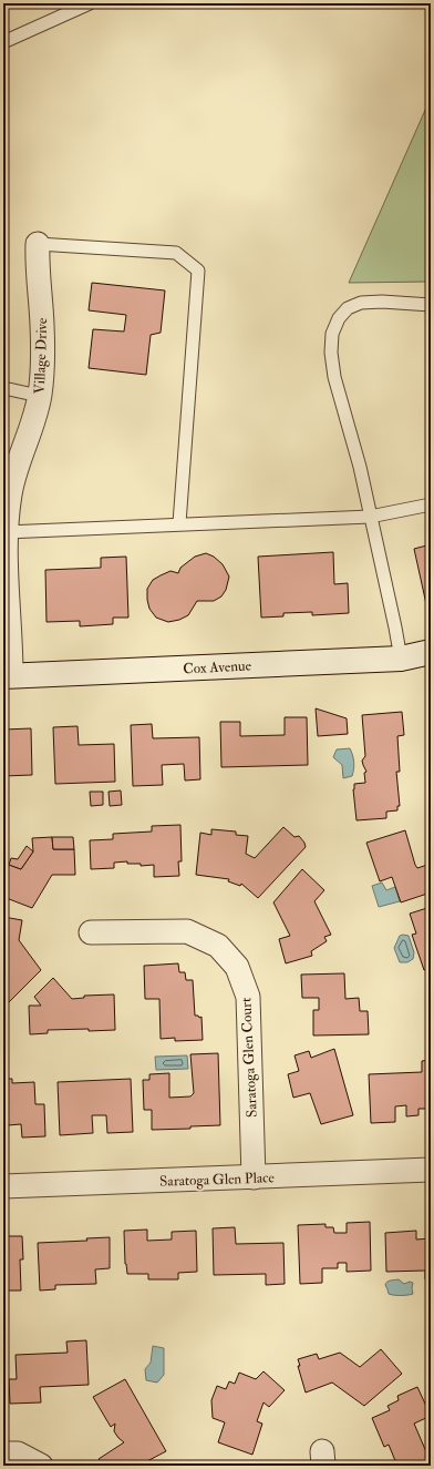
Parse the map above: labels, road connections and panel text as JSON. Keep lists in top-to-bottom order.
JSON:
{
  "streets": {
    "main road": ["Cox Avenue"],
    "street": ["Village Drive", "Saratoga Glen Court", "Saratoga Glen Place"]
  },
  "crossings": [
    ["Village Drive", "Cox Avenue"],
    ["Saratoga Glen Court", "Saratoga Glen Place"]
  ]
}
